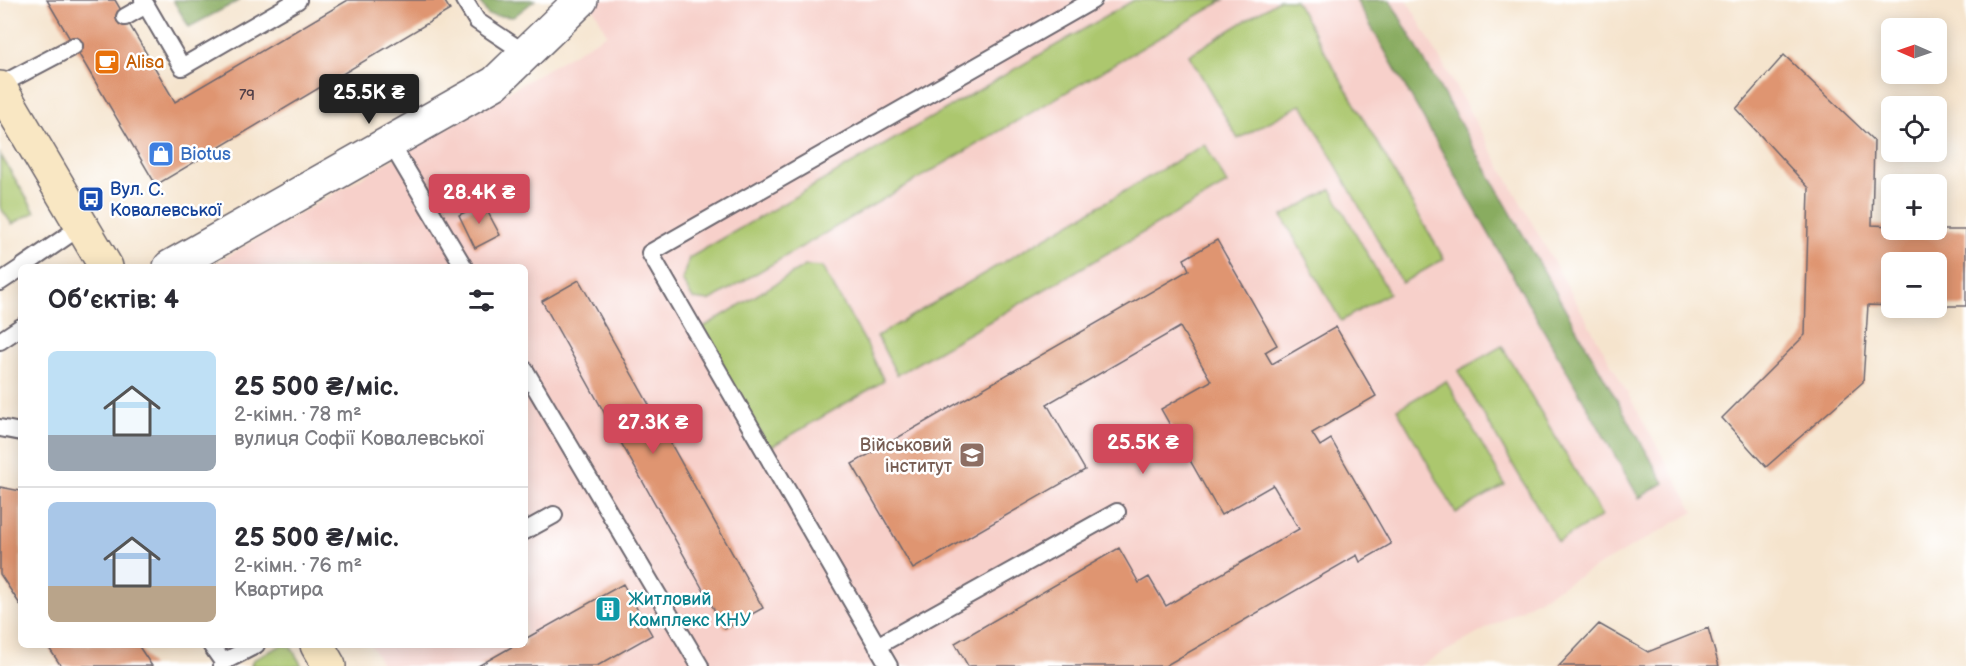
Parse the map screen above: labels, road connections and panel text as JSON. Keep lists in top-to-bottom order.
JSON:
{
  "places": {
    "cafe": ["Alisa"],
    "shop": ["Biotus"],
    "bus stop": ["Вул. С. Ковалевської"],
    "school or university": ["Військовий інститут"],
    "building": ["Житловий Комплекс КНУ"]
  },
  "house_numbers": ["79"],
  "north": "left",
  "page": {
    "map_buttons": ["+", "−"],
    "price": [
      "25.5K ₴",
      "28.4K ₴",
      "27.3K ₴",
      "25.5K ₴"
    ],
    "heading": "Об’єктів: 4",
    "list": [
      {
        "name": "25 500 ₴/міс.",
        "note": "2-кімн. · 78 m² · вулиця Софії Ковалевської"
      },
      {
        "name": "25 500 ₴/міс.",
        "note": "2-кімн. · 76 m² · Квартира"
      }
    ]
  }
}
